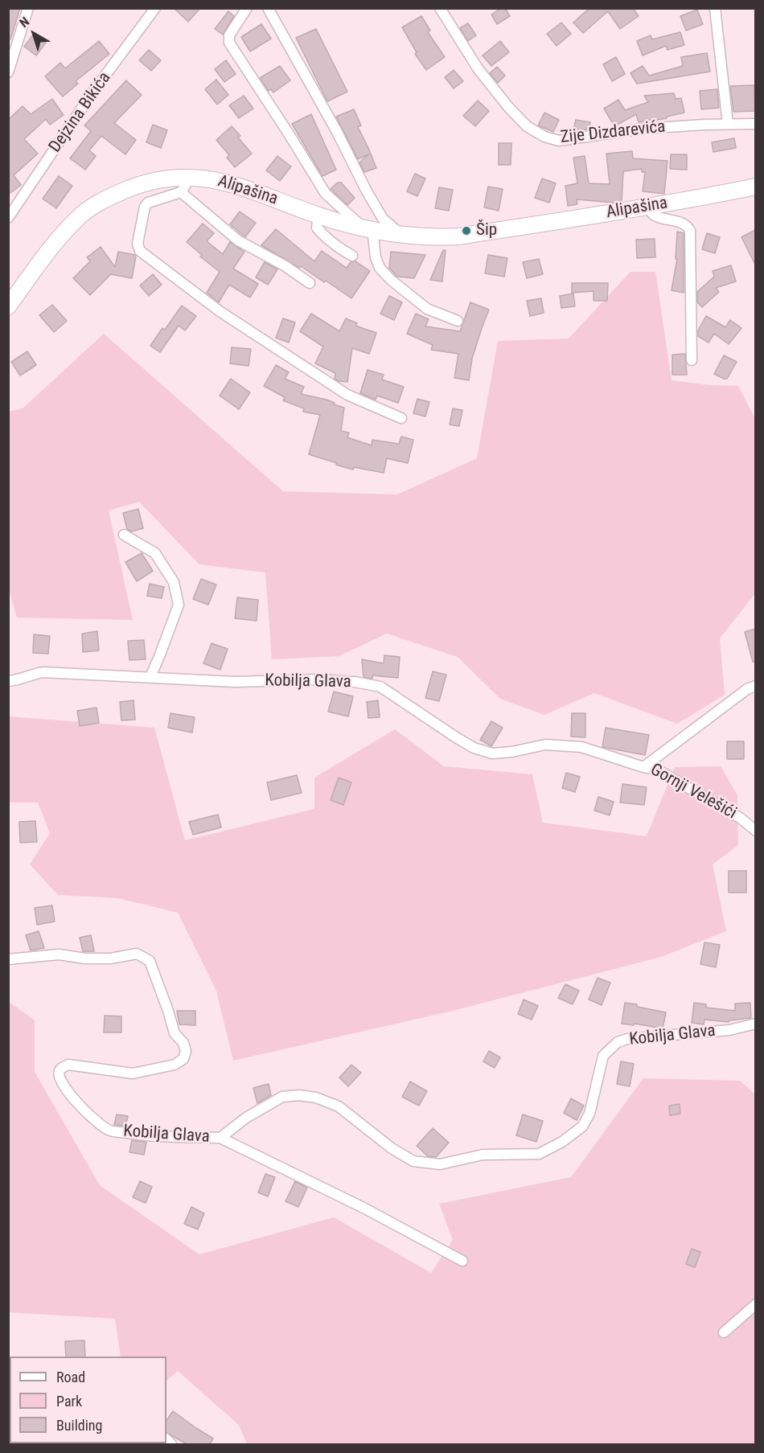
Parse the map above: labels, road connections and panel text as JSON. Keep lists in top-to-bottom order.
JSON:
{
  "streets": {
    "main road": ["Alipašina"],
    "street": [
      "Dejzina Bikića",
      "Zije Dizdarevića",
      "Kobilja Glava",
      "Gornji Velešići"
    ]
  },
  "crossings": [
    ["Kobilja Glava", "Gornji Velešići"]
  ],
  "places": ["Šip"],
  "legend": ["Road", "Park", "Building"],
  "north": "top left"
}
